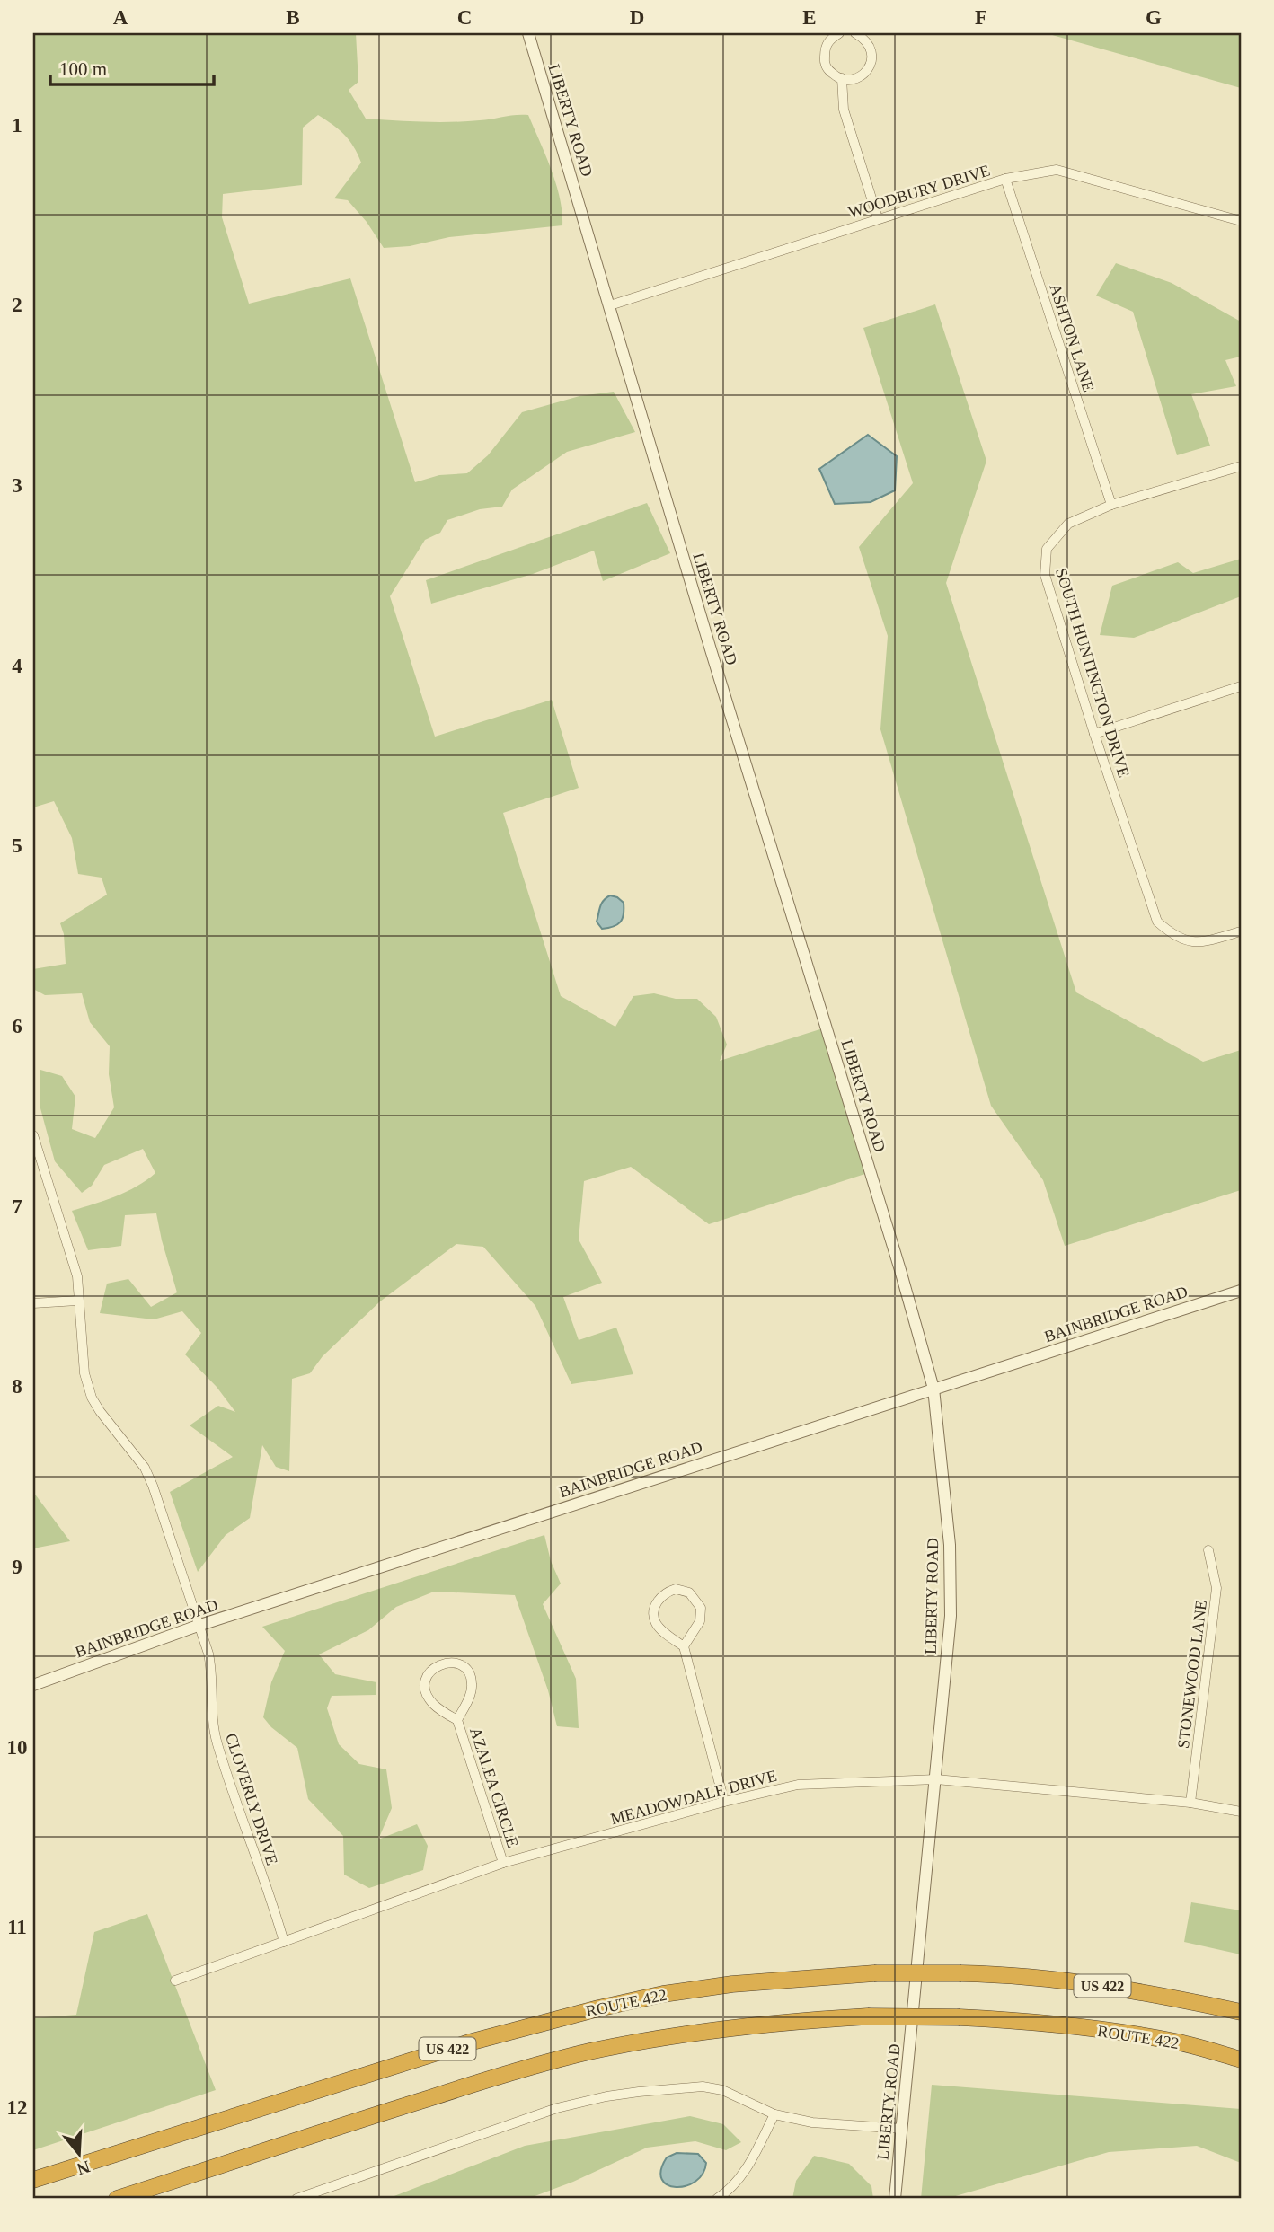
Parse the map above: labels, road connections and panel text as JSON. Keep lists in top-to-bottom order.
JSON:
{
  "streets": {
    "highway": ["US 422", "ROUTE 422"],
    "street": [
      "LIBERTY ROAD",
      "WOODBURY DRIVE",
      "ASHTON LANE",
      "SOUTH HUNTINGTON DRIVE",
      "BAINBRIDGE ROAD",
      "STONEWOOD LANE",
      "AZALEA CIRCLE",
      "MEADOWDALE DRIVE",
      "CLOVERLY DRIVE"
    ]
  },
  "crossings": [
    ["LIBERTY ROAD", "WOODBURY DRIVE"],
    ["LIBERTY ROAD", "BAINBRIDGE ROAD"],
    ["LIBERTY ROAD", "MEADOWDALE DRIVE"],
    ["WOODBURY DRIVE", "ASHTON LANE"],
    ["ASHTON LANE", "SOUTH HUNTINGTON DRIVE"],
    ["BAINBRIDGE ROAD", "CLOVERLY DRIVE"],
    ["STONEWOOD LANE", "MEADOWDALE DRIVE"],
    ["AZALEA CIRCLE", "MEADOWDALE DRIVE"],
    ["MEADOWDALE DRIVE", "CLOVERLY DRIVE"]
  ],
  "scale_bar": "100 m",
  "north": "bottom",
  "grid": {
    "columns": [
      "A",
      "B",
      "C",
      "D",
      "E",
      "F",
      "G"
    ],
    "rows": [
      "1",
      "2",
      "3",
      "4",
      "5",
      "6",
      "7",
      "8",
      "9",
      "10",
      "11",
      "12"
    ]
  }
}
